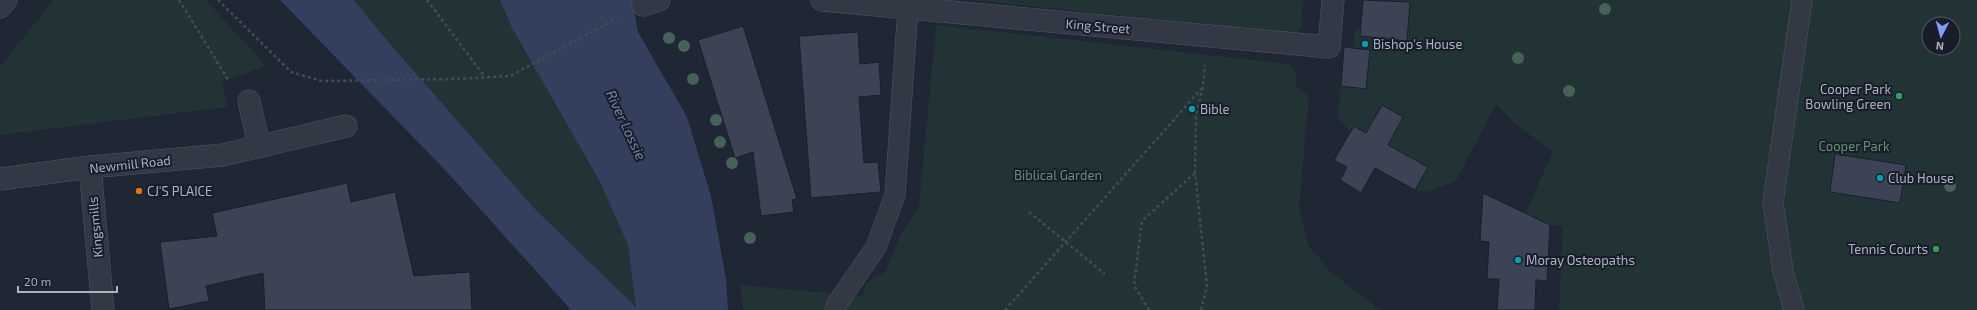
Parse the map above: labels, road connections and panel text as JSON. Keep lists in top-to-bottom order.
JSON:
{
  "streets": {
    "street": ["King Street", "Newmill Road", "Kingsmills"]
  },
  "crossings": [
    ["Newmill Road", "Kingsmills"]
  ],
  "water": ["River Lossie"],
  "parks": ["Cooper Park", "Biblical Garden"],
  "places": [
    "Bishop's House",
    "Cooper Park Bowling Green",
    "Bible",
    "Club House",
    "CJ'S PLAICE",
    "Tennis Courts",
    "Moray Osteopaths"
  ],
  "scale_bar": "20 m",
  "north": "bottom"
}
